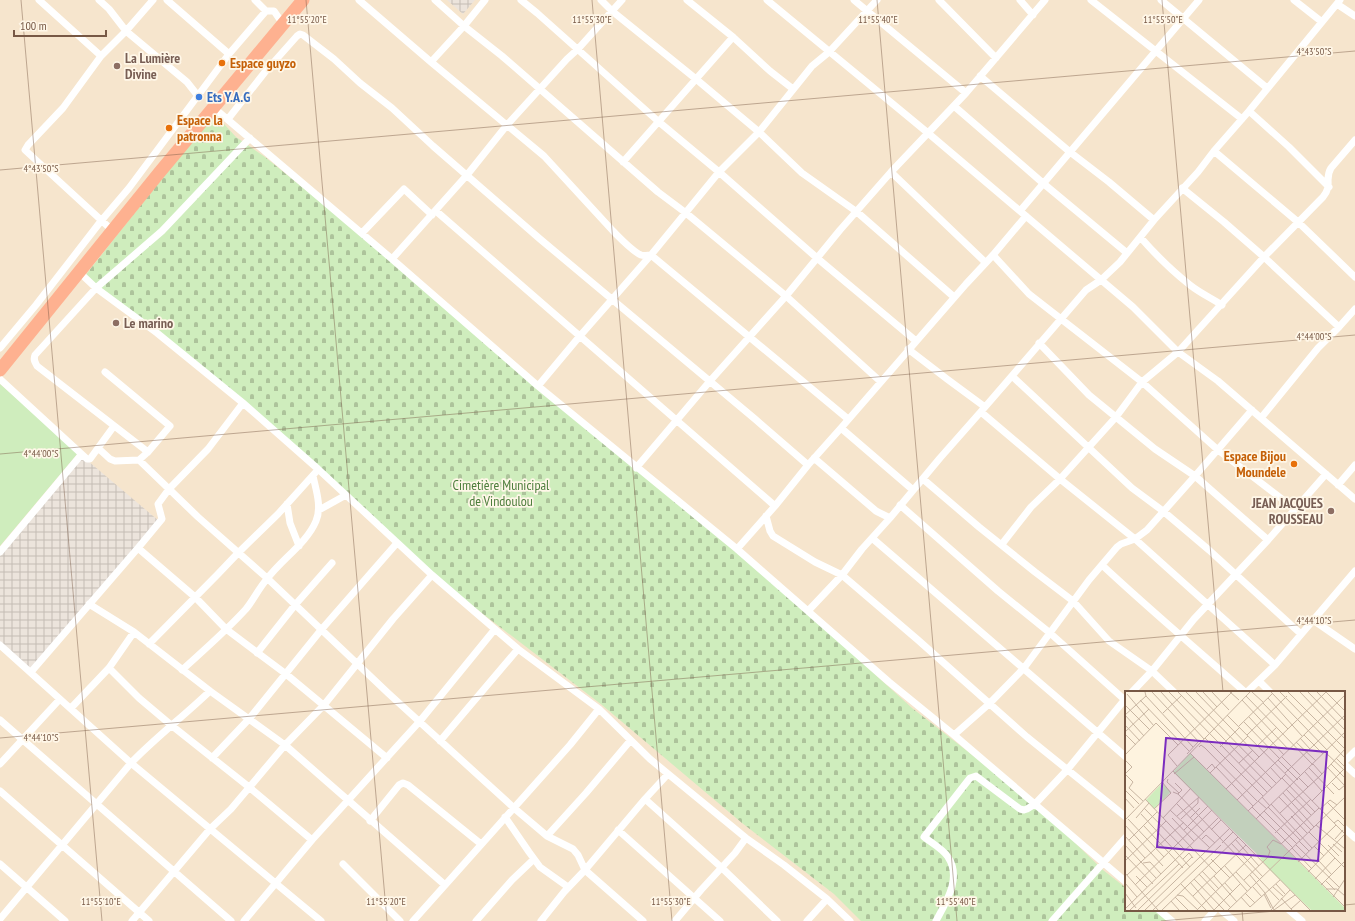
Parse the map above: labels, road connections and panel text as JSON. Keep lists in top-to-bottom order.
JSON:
{
  "parks": ["Cimetière Municipal de Vindoulou"],
  "places": [
    "Espace guyzo",
    "La Lumière Divine",
    "Ets Y.A.G",
    "Espace la patronna",
    "Le marino",
    "Espace Bijou Moundele",
    "JEAN JACQUES ROUSSEAU"
  ],
  "scale_bar": "100 m",
  "coordinates": [
    "11°55'20\"E",
    "11°55'30\"E",
    "11°55'40\"E",
    "11°55'50\"E",
    "4°43'50\"S",
    "4°44'00\"S",
    "4°44'10\"S",
    "11°55'10\"E"
  ]
}
